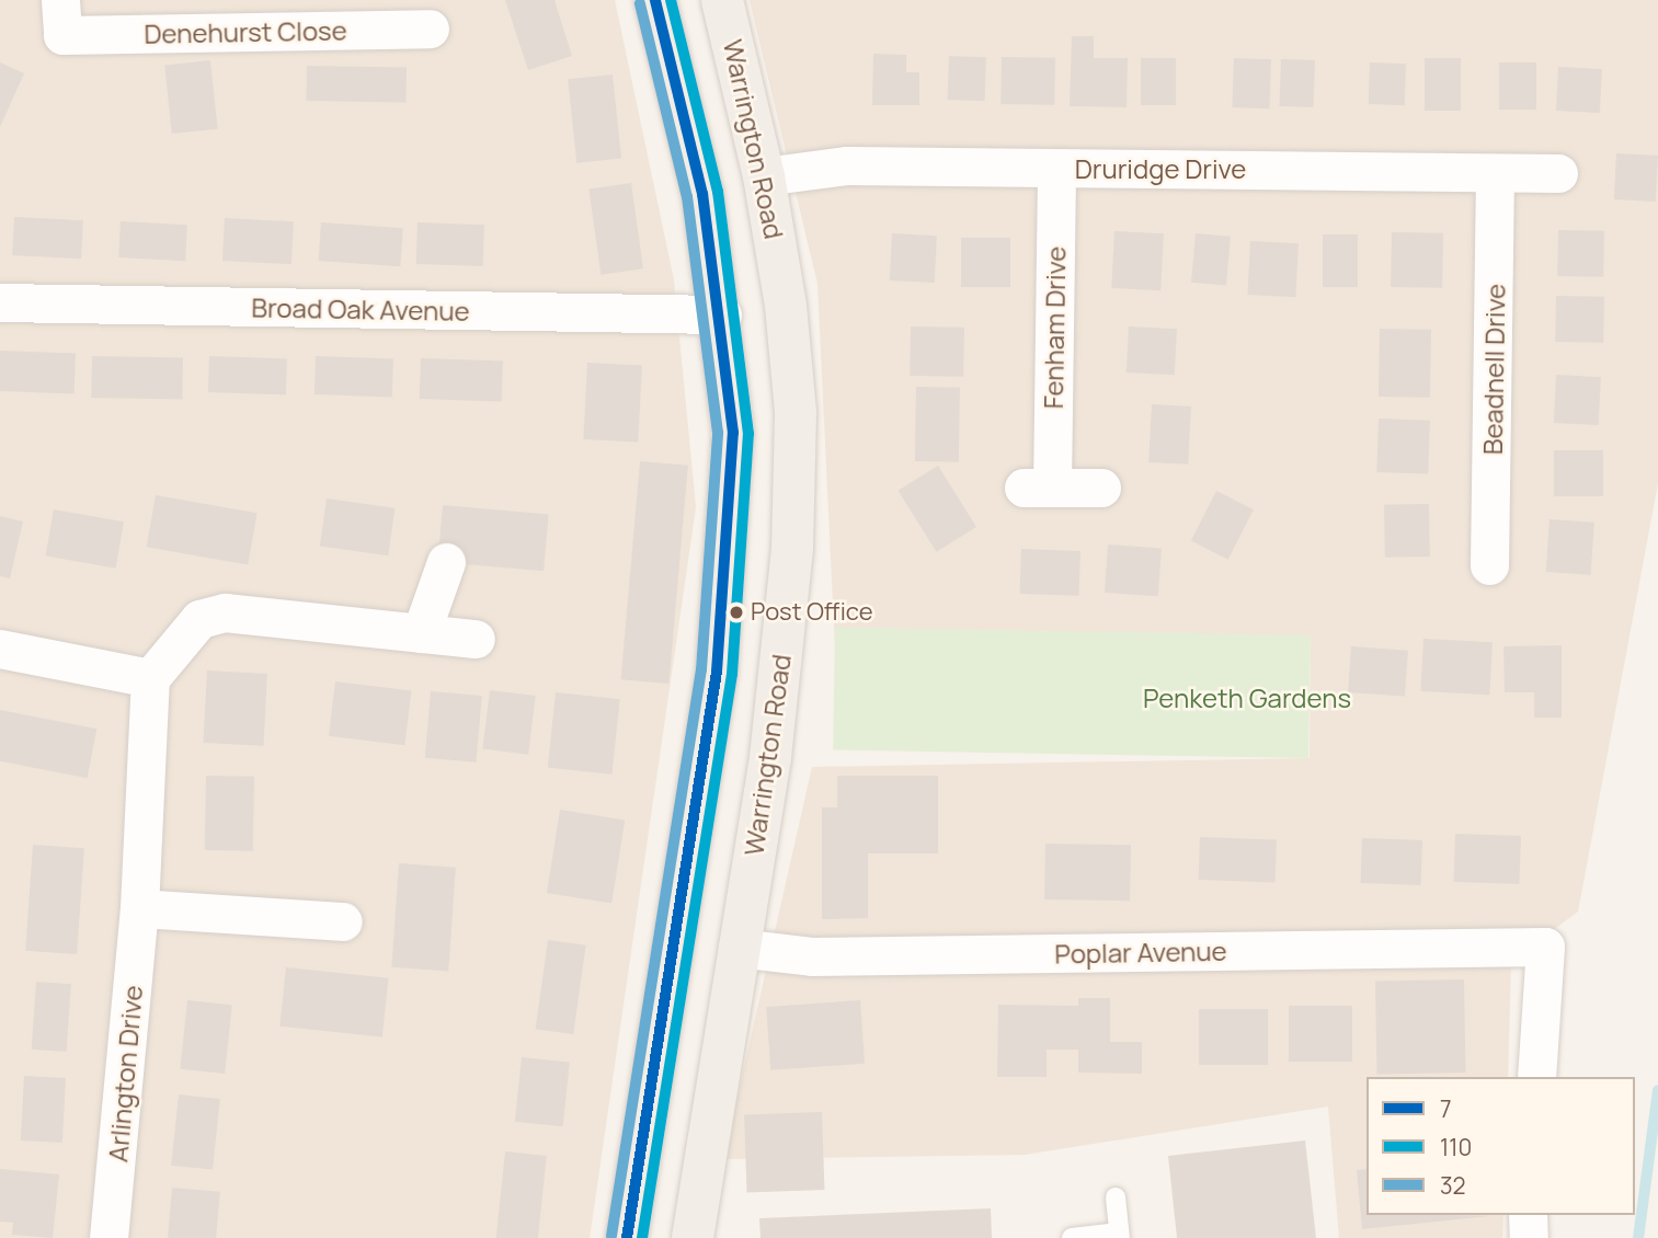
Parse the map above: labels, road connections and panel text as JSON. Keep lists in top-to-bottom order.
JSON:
{
  "streets": {
    "main road": ["Warrington Road"],
    "street": [
      "Denehurst Close",
      "Druridge Drive",
      "Broad Oak Avenue",
      "Fenham Drive",
      "Beadnell Drive",
      "Poplar Avenue",
      "Arlington Drive"
    ]
  },
  "crossings": [
    ["Warrington Road", "Druridge Drive"],
    ["Warrington Road", "Poplar Avenue"],
    ["Druridge Drive", "Fenham Drive"],
    ["Druridge Drive", "Beadnell Drive"]
  ],
  "parks": ["Penketh Gardens"],
  "places": ["Post Office"],
  "lines": ["transit line 7", "transit line 110", "transit line 32"],
  "legend": ["7", "110", "32"]
}
